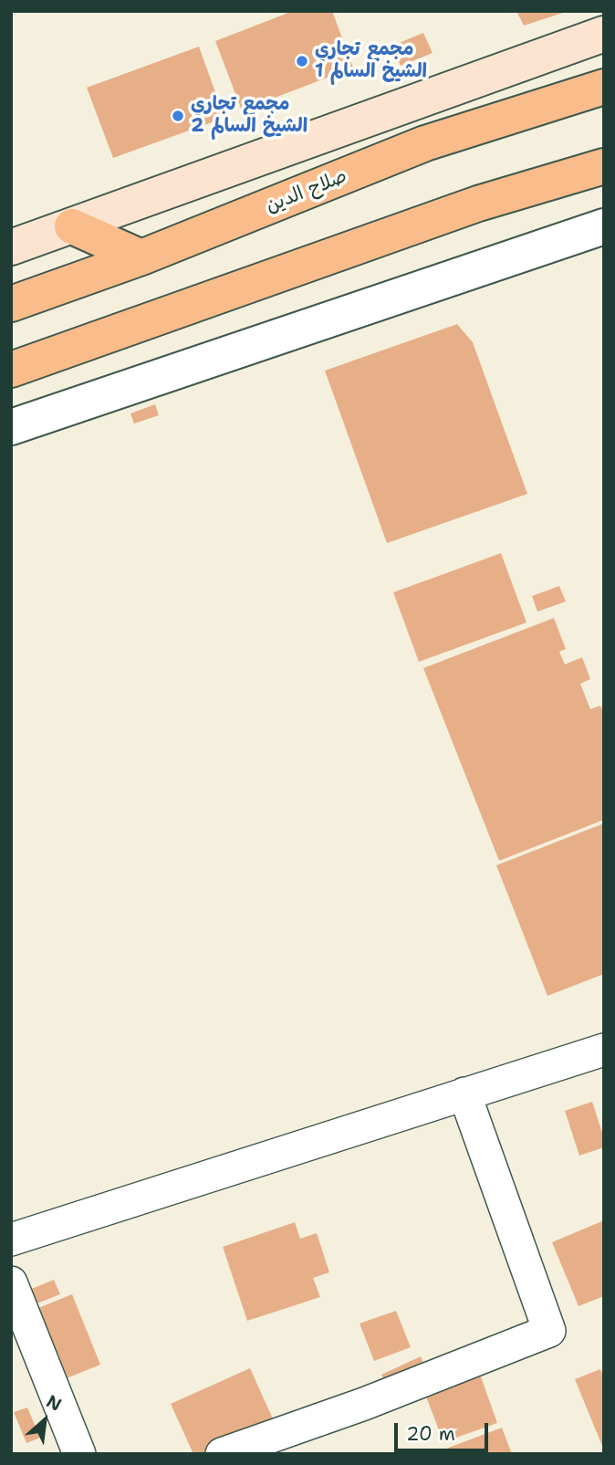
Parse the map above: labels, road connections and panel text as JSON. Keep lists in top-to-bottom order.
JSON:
{
  "streets": {
    "highway": ["صلاح الدين"]
  },
  "places": ["مجمع تجاري الشيخ السالم 1", "مجمع تجاري الشيخ السالم 2"],
  "scale_bar": "20 m",
  "north": "top right"
}
